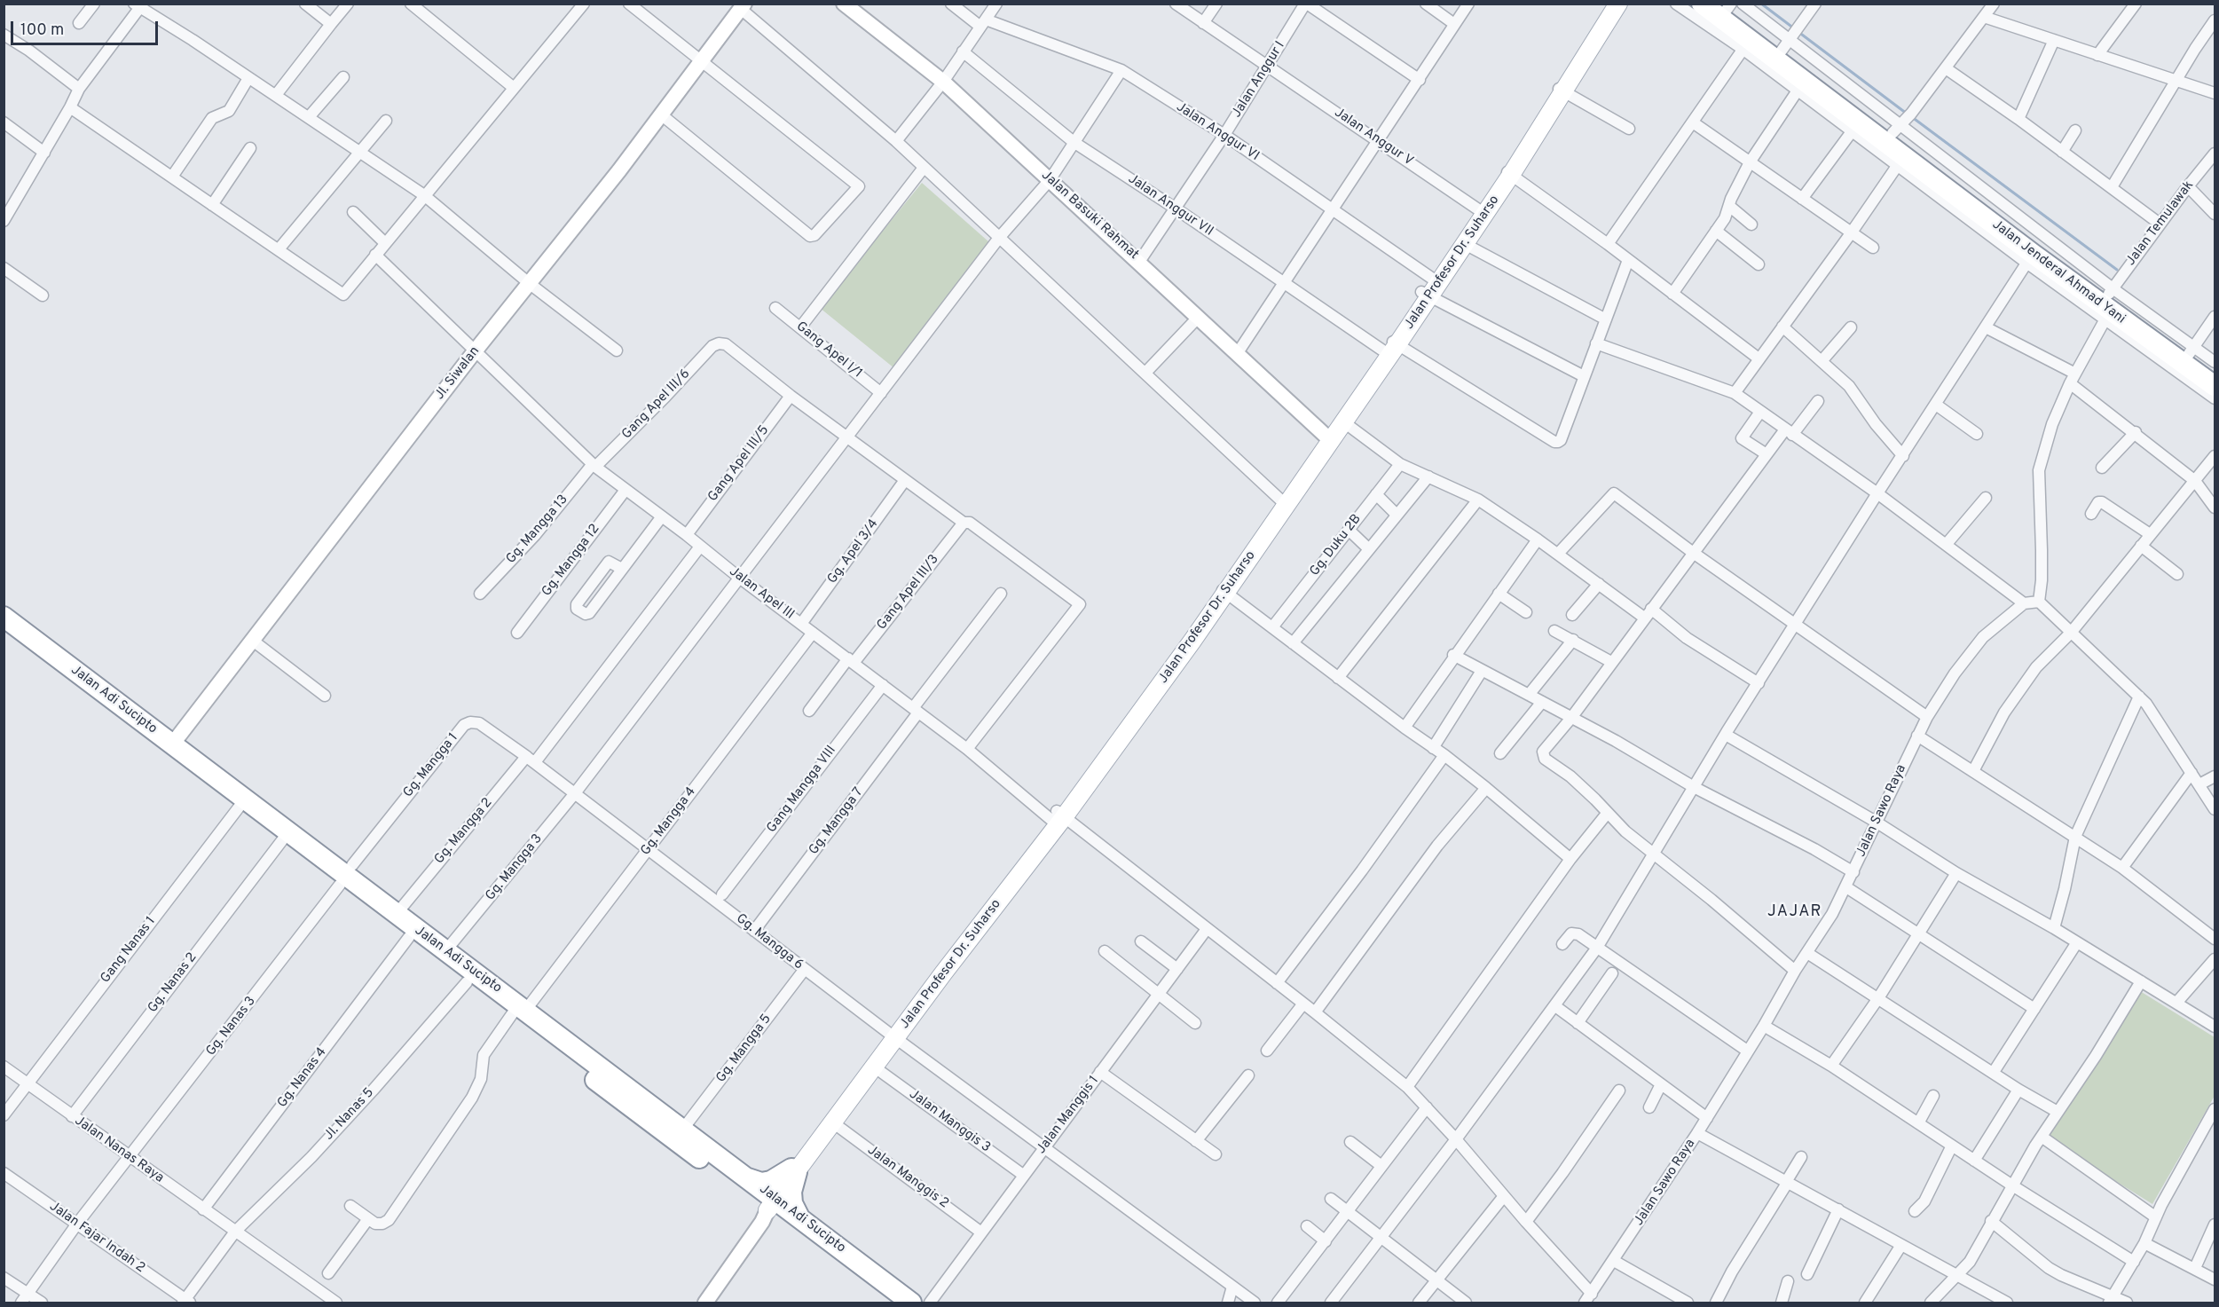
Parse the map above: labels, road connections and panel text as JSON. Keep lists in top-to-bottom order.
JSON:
{
  "streets": {
    "highway": ["Jalan Jenderal Ahmad Yani", "Jalan Adi Sucipto"],
    "main road": ["Jalan Profesor Dr. Suharso"],
    "street": [
      "Jalan Anggur I",
      "Jalan Anggur VI",
      "Jalan Anggur V",
      "Jalan Anggur VII",
      "Jalan Basuki Rahmat",
      "Jalan Temulawak",
      "Gang Apel I/1",
      "Jl. Siwalan",
      "Gang Apel III/6",
      "Gang Apel III/5",
      "Gg. Mangga 13",
      "Gg. Duku 2B",
      "Gg. Apel 3/4",
      "Gg. Mangga 12",
      "Gang Apel III/3",
      "Jalan Apel III",
      "Gg. Mangga 1",
      "Gang Mangga VIII",
      "Jalan Sawo Raya",
      "Gg. Mangga 4",
      "Gg. Mangga 7",
      "Gg. Mangga 2",
      "Gg. Mangga 3",
      "Gg. Mangga 6",
      "Gang Nanas 1",
      "Gg. Nanas 2",
      "Gg. Nanas 3",
      "Gg. Mangga 5",
      "Gg. Nanas 4",
      "Jl. Nanas 5",
      "Jalan Manggis 1",
      "Jalan Manggis 3",
      "Jalan Nanas Raya",
      "Jalan Manggis 2",
      "Jalan Fajar Indah 2"
    ]
  },
  "crossings": [
    ["Jalan Anggur I", "Jalan Anggur VI"],
    ["Jalan Anggur I", "Jalan Anggur V"],
    ["Jalan Anggur I", "Jalan Anggur VII"],
    ["Jalan Anggur I", "Jalan Basuki Rahmat"],
    ["Jalan Anggur VI", "Jalan Anggur VII"],
    ["Jalan Anggur VI", "Jalan Profesor Dr. Suharso"],
    ["Jalan Anggur VI", "Gg. Mangga 3"],
    ["Jalan Anggur V", "Jalan Profesor Dr. Suharso"],
    ["Jalan Anggur VII", "Jalan Profesor Dr. Suharso"],
    ["Jalan Anggur VII", "Gg. Mangga 3"],
    ["Jalan Basuki Rahmat", "Jalan Profesor Dr. Suharso"],
    ["Jalan Basuki Rahmat", "Gg. Mangga 3"],
    ["Jalan Temulawak", "Jalan Jenderal Ahmad Yani"],
    ["Jalan Profesor Dr. Suharso", "Jalan Apel III"],
    ["Jalan Profesor Dr. Suharso", "Jalan Adi Sucipto"],
    ["Jalan Profesor Dr. Suharso", "Gg. Mangga 6"],
    ["Jalan Profesor Dr. Suharso", "Jalan Manggis 3"],
    ["Jalan Profesor Dr. Suharso", "Jalan Manggis 2"],
    ["Gang Apel I/1", "Gg. Mangga 3"],
    ["Jl. Siwalan", "Jalan Apel III"],
    ["Jl. Siwalan", "Jalan Adi Sucipto"],
    ["Gang Apel III/6", "Gang Apel III/5"],
    ["Gang Apel III/6", "Gg. Mangga 13"],
    ["Gang Apel III/6", "Jalan Apel III"],
    ["Gg. Mangga 13", "Jalan Apel III"],
    ["Gg. Apel 3/4", "Jalan Apel III"],
    ["Gg. Mangga 12", "Jalan Apel III"],
    ["Gang Apel III/3", "Jalan Apel III"],
    ["Jalan Apel III", "Gang Mangga VIII"],
    ["Jalan Apel III", "Jalan Sawo Raya"],
    ["Jalan Apel III", "Gg. Mangga 4"],
    ["Jalan Apel III", "Gg. Mangga 7"],
    ["Jalan Apel III", "Gg. Mangga 2"],
    ["Jalan Apel III", "Gg. Mangga 3"],
    ["Jalan Apel III", "Jalan Manggis 1"],
    ["Jalan Adi Sucipto", "Gg. Mangga 4"],
    ["Jalan Adi Sucipto", "Gg. Mangga 2"],
    ["Jalan Adi Sucipto", "Gg. Mangga 3"],
    ["Jalan Adi Sucipto", "Gang Nanas 1"],
    ["Jalan Adi Sucipto", "Gg. Nanas 2"],
    ["Jalan Adi Sucipto", "Gg. Nanas 3"],
    ["Jalan Adi Sucipto", "Gg. Mangga 5"],
    ["Jalan Adi Sucipto", "Gg. Nanas 4"],
    ["Jalan Adi Sucipto", "Jl. Nanas 5"],
    ["Gg. Mangga 1", "Gg. Mangga 2"],
    ["Gg. Mangga 1", "Gg. Mangga 3"],
    ["Gg. Mangga 1", "Gg. Mangga 6"],
    ["Gg. Mangga 4", "Gg. Mangga 6"],
    ["Gg. Mangga 7", "Gg. Mangga 6"],
    ["Gg. Mangga 3", "Gg. Mangga 6"],
    ["Gg. Mangga 6", "Gg. Mangga 5"],
    ["Gg. Mangga 6", "Jalan Manggis 1"],
    ["Gang Nanas 1", "Jalan Nanas Raya"],
    ["Gg. Nanas 2", "Jalan Nanas Raya"],
    ["Gg. Nanas 3", "Jalan Nanas Raya"],
    ["Gg. Nanas 3", "Jalan Fajar Indah 2"],
    ["Gg. Nanas 4", "Jalan Nanas Raya"],
    ["Jl. Nanas 5", "Jalan Nanas Raya"],
    ["Jl. Nanas 5", "Jalan Fajar Indah 2"],
    ["Jalan Manggis 1", "Jalan Manggis 3"],
    ["Jalan Manggis 1", "Jalan Manggis 2"]
  ],
  "districts": ["JAJAR"],
  "scale_bar": "100 m"
}
